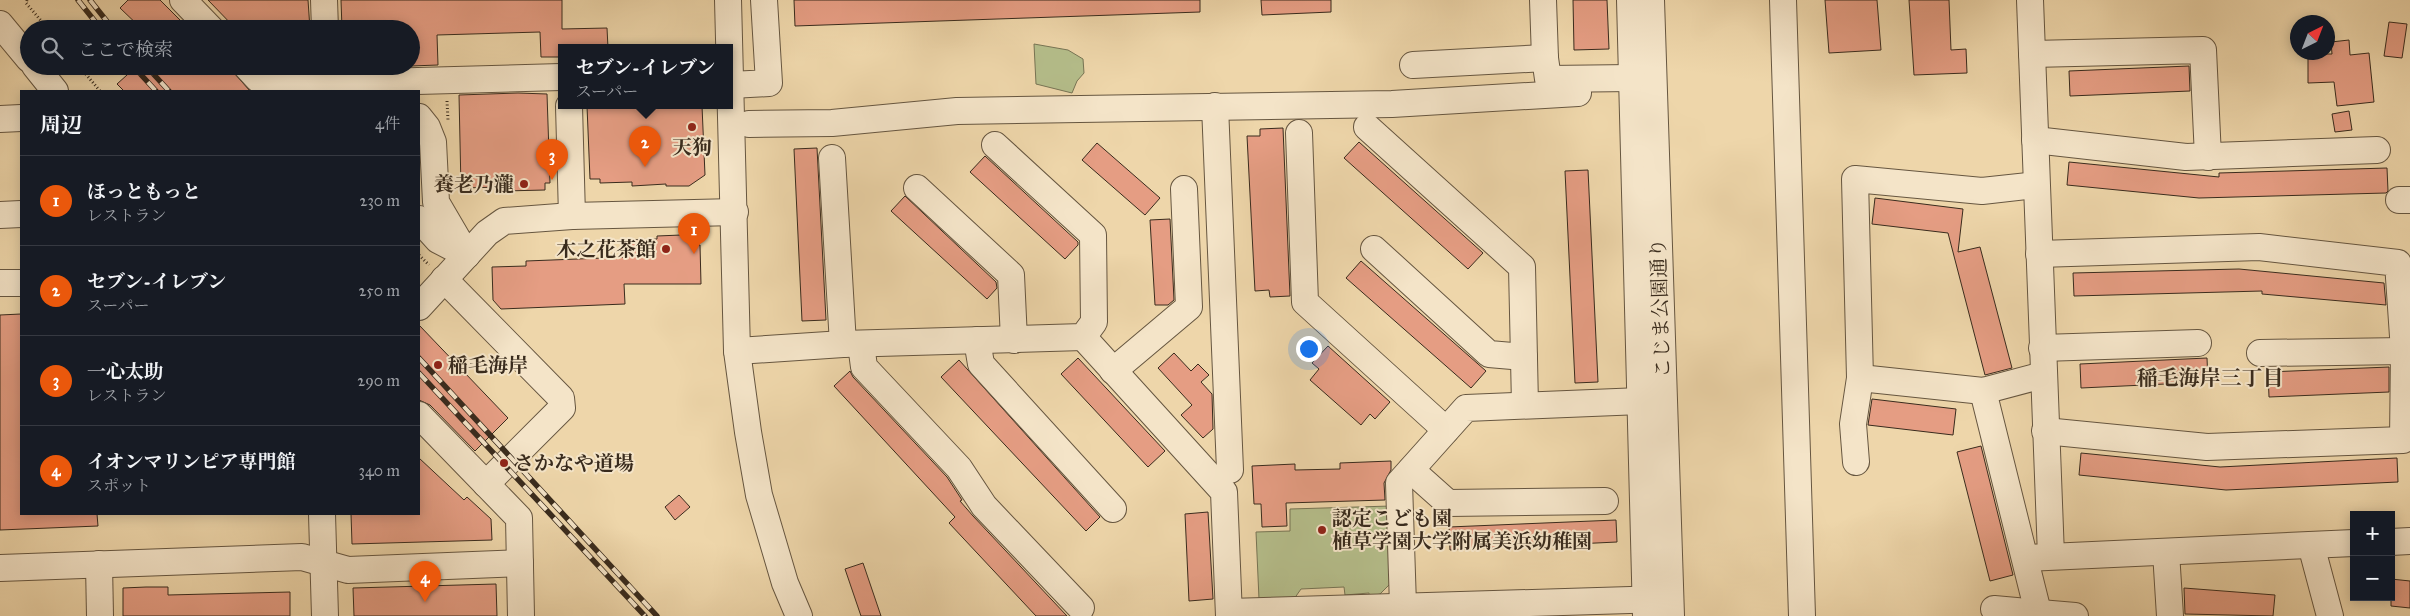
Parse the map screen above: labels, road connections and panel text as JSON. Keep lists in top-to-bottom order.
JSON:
{
  "streets": {
    "street": ["こじま公園通り"]
  },
  "districts": ["稲毛海岸三丁目"],
  "places": [
    "天狗",
    "養老乃瀧",
    "木之花茶館",
    "稲毛海岸",
    "さかなや道場",
    "認定こども園 植草学園大学附属美浜幼稚園"
  ],
  "north": "top right",
  "page": {
    "search": "ここで検索",
    "popup": ["セブン-イレブン", "スーパー"],
    "heading": ["周辺", "4件"],
    "pins": [
      "2",
      "3",
      "1",
      "4"
    ],
    "list": [
      {
        "mark": "1",
        "name": "ほっともっと",
        "note": "レストラン",
        "value": "230 m"
      },
      {
        "mark": "2",
        "name": "セブン-イレブン",
        "note": "スーパー",
        "value": "250 m"
      },
      {
        "mark": "3",
        "name": "一心太助",
        "note": "レストラン",
        "value": "290 m"
      },
      {
        "mark": "4",
        "name": "イオンマリンピア専門館",
        "note": "スポット",
        "value": "340 m"
      }
    ],
    "map_buttons": ["+", "−"]
  }
}
